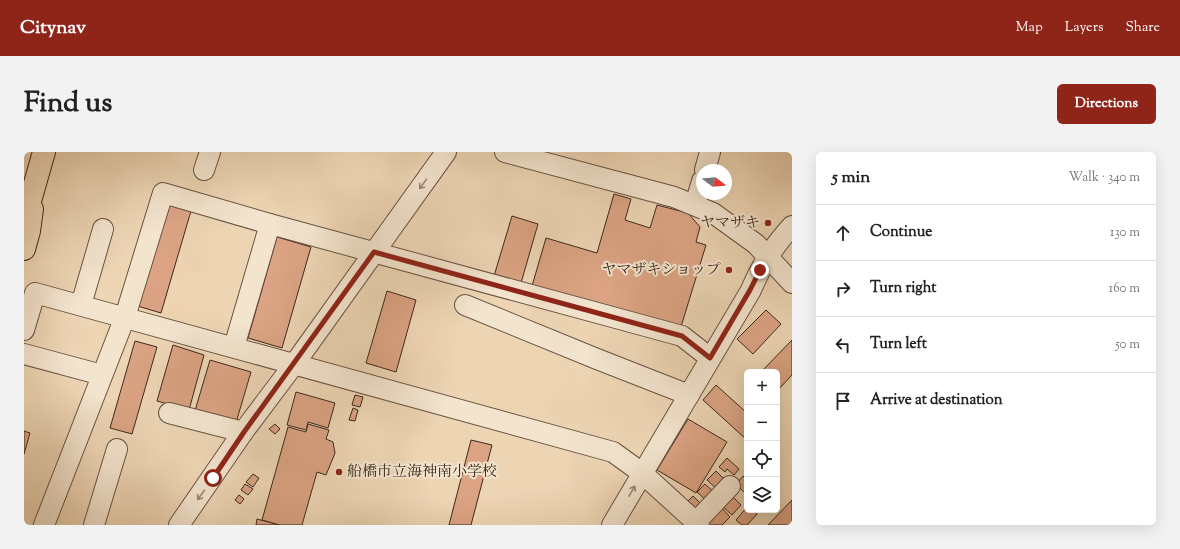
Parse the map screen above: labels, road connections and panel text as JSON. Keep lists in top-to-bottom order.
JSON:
{
  "places": ["ヤマザキ", "ヤマザキショップ", "船橋市立海神南小学校"],
  "north": "right",
  "page": {
    "header": "Citynav",
    "nav": ["Map", "Layers", "Share"],
    "title": "Find us",
    "buttons": "Directions",
    "heading": ["5 min", "Walk · 340 m"],
    "list": [
      ["Continue", "130 m"],
      ["Turn right", "160 m"],
      ["Turn left", "50 m"],
      "Arrive at destination"
    ],
    "map_buttons": ["+", "−"]
  }
}
